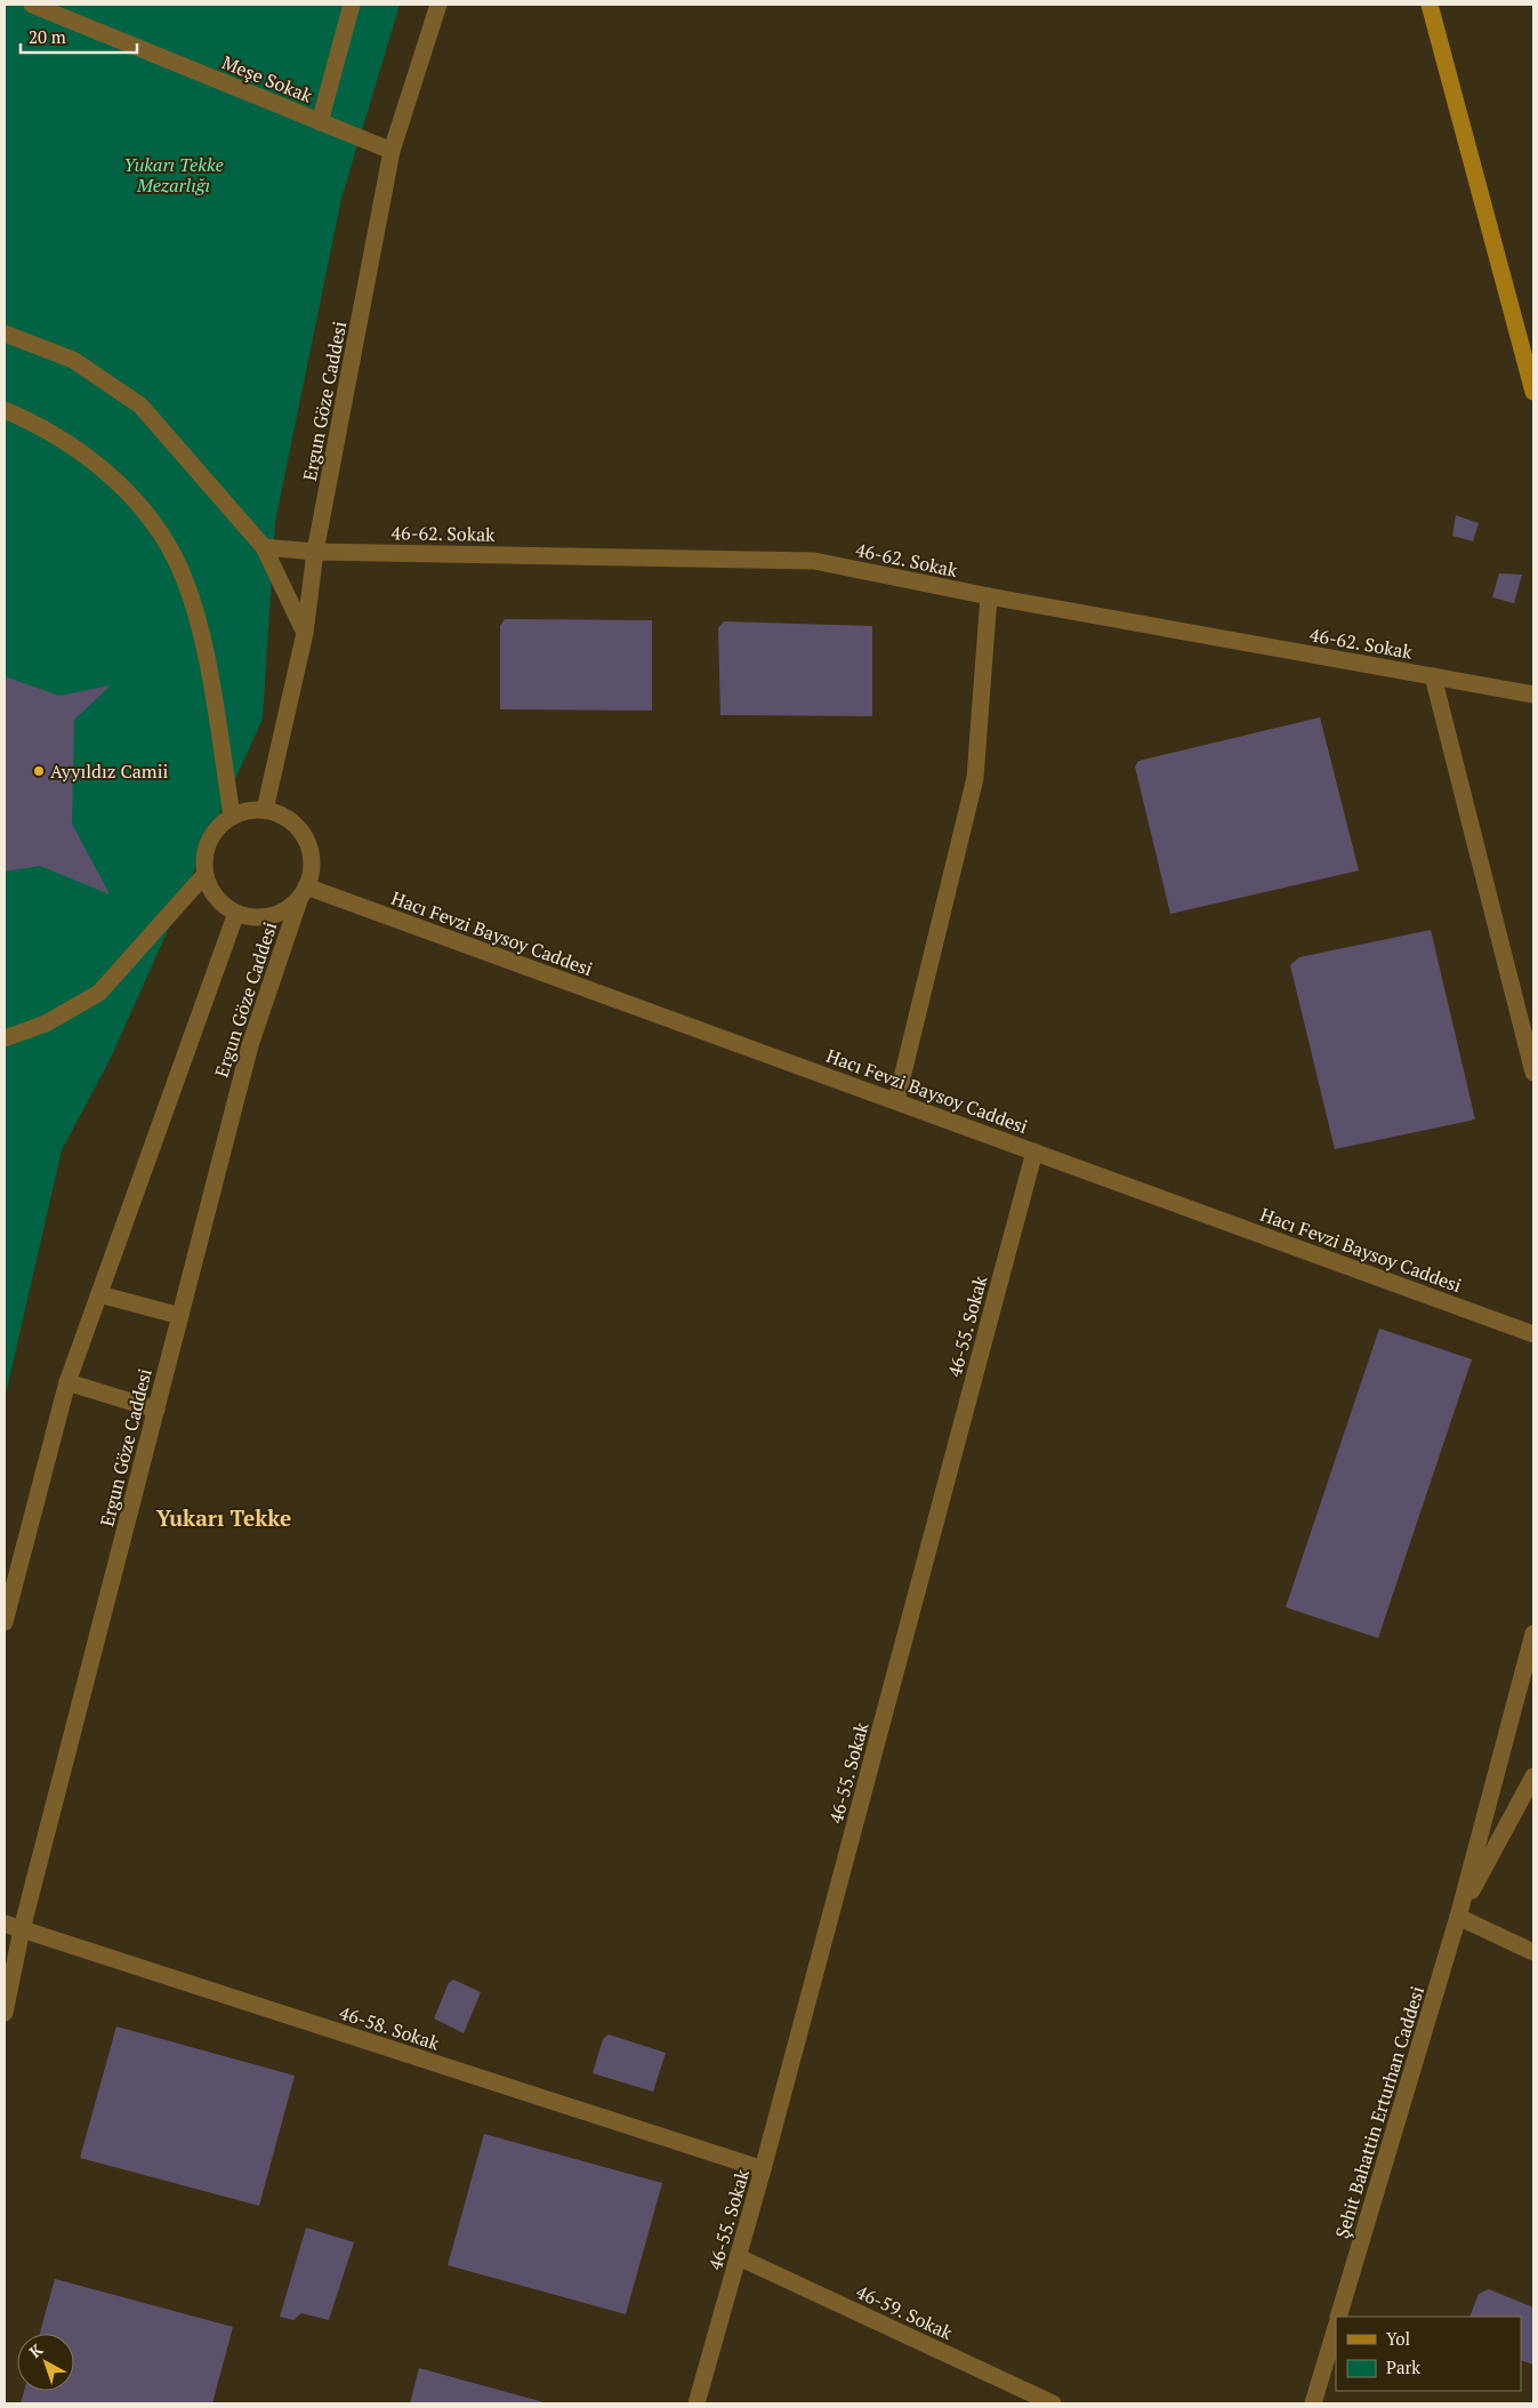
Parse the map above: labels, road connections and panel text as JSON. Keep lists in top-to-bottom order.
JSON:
{
  "streets": {
    "street": [
      "Meşe Sokak",
      "Ergun Göze Caddesi",
      "46-62. Sokak",
      "Hacı Fevzi Baysoy Caddesi",
      "46-55. Sokak",
      "46-58. Sokak",
      "Şehit Bahattin Erturhan Caddesi",
      "46-59. Sokak"
    ]
  },
  "crossings": [
    ["Meşe Sokak", "Ergun Göze Caddesi"],
    ["Ergun Göze Caddesi", "46-62. Sokak"],
    ["Ergun Göze Caddesi", "Hacı Fevzi Baysoy Caddesi"],
    ["Ergun Göze Caddesi", "46-58. Sokak"],
    ["Hacı Fevzi Baysoy Caddesi", "46-55. Sokak"],
    ["46-55. Sokak", "46-58. Sokak"],
    ["46-55. Sokak", "46-59. Sokak"]
  ],
  "districts": ["Yukarı Tekke"],
  "parks": ["Yukarı Tekke Mezarlığı"],
  "places": ["Ayyıldız Camii"],
  "legend": ["Yol", "Park"],
  "scale_bar": "20 m",
  "north": "top left"
}
